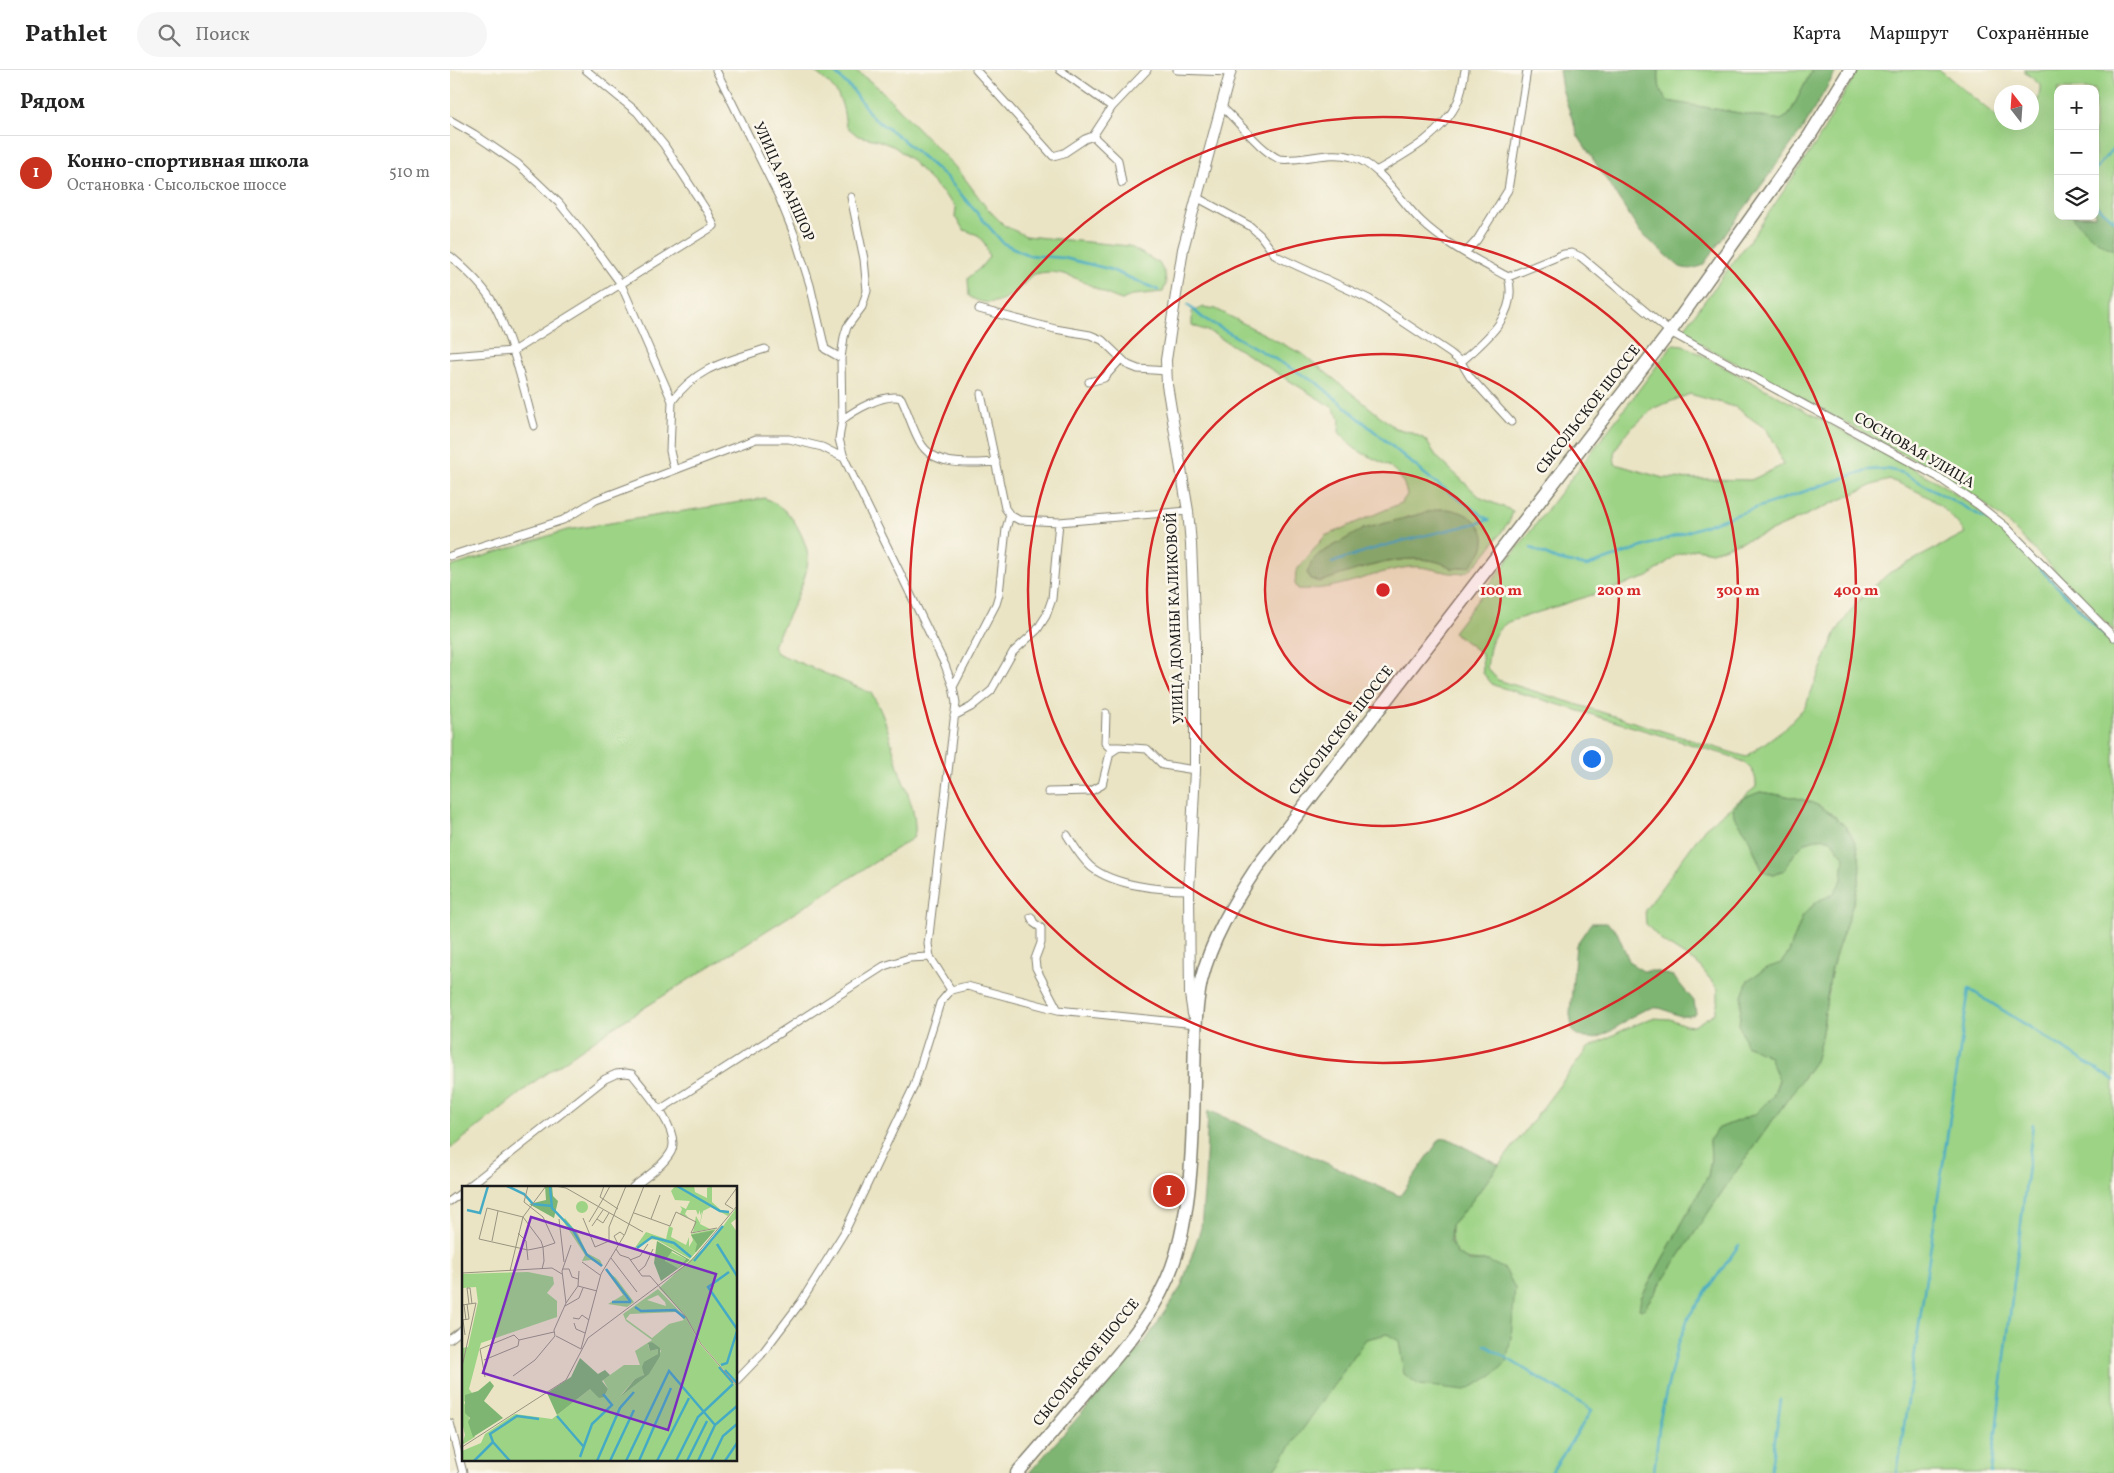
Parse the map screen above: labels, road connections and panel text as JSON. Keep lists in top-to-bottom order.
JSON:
{
  "streets": {
    "highway": ["СЫСОЛЬСКОЕ ШОССЕ"],
    "main road": ["УЛИЦА ДОМНЫ КАЛИКОВОЙ"],
    "street": ["УЛИЦА ЯРАНШОР", "СОСНОВАЯ УЛИЦА"]
  },
  "crossings": [
    ["СЫСОЛЬСКОЕ ШОССЕ", "СОСНОВАЯ УЛИЦА"],
    ["СЫСОЛЬСКОЕ ШОССЕ", "УЛИЦА ДОМНЫ КАЛИКОВОЙ"]
  ],
  "north": "top",
  "page": {
    "header": "Pathlet",
    "search": "Поиск",
    "nav": ["Карта", "Маршрут", "Сохранённые"],
    "heading": "Рядом",
    "map_buttons": ["+", "−"],
    "list": [
      {
        "mark": "1",
        "name": "Конно-спортивная школа",
        "note": "Остановка · Сысольское шоссе",
        "value": "510 m"
      }
    ],
    "pins": "1"
  },
  "rings": [
    "100 m",
    "200 m",
    "300 m",
    "400 m"
  ]
}
